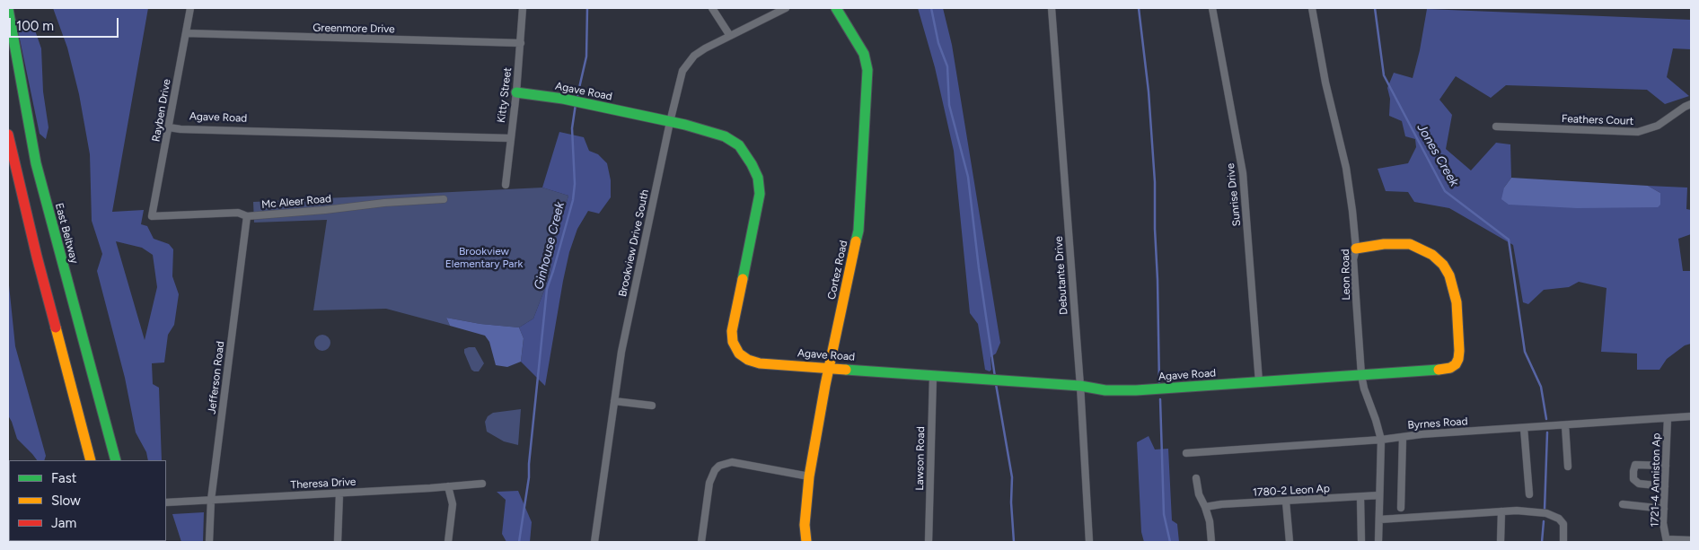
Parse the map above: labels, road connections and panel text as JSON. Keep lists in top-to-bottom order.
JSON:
{
  "streets": {
    "main road": ["Agave Road", "East Beltway", "Cortez Road"],
    "street": [
      "Greenmore Drive",
      "Kitty Street",
      "Rayben Drive",
      "Feathers Court",
      "Sunrise Drive",
      "Mc Aleer Road",
      "Brookview Drive South",
      "Leon Road",
      "Debutante Drive",
      "Jefferson Road",
      "Byrnes Road",
      "Lawson Road",
      "1721-4 Anniston Ap",
      "Theresa Drive",
      "1780-2 Leon Ap"
    ]
  },
  "crossings": [
    ["Greenmore Drive", "Kitty Street"],
    ["Greenmore Drive", "Rayben Drive"],
    ["Agave Road", "Kitty Street"],
    ["Agave Road", "Rayben Drive"],
    ["Agave Road", "Sunrise Drive"],
    ["Agave Road", "Brookview Drive South"],
    ["Agave Road", "Cortez Road"],
    ["Agave Road", "Leon Road"],
    ["Agave Road", "Debutante Drive"],
    ["Agave Road", "Lawson Road"],
    ["Rayben Drive", "Mc Aleer Road"],
    ["Mc Aleer Road", "Jefferson Road"],
    ["Leon Road", "Byrnes Road"],
    ["Leon Road", "1780-2 Leon Ap"],
    ["Jefferson Road", "Theresa Drive"],
    ["Byrnes Road", "1721-4 Anniston Ap"]
  ],
  "water": ["Jones Creek", "Ginhouse Creek"],
  "parks": ["Brookview Elementary Park"],
  "legend": ["Fast", "Slow", "Jam"],
  "scale_bar": "100 m"
}
